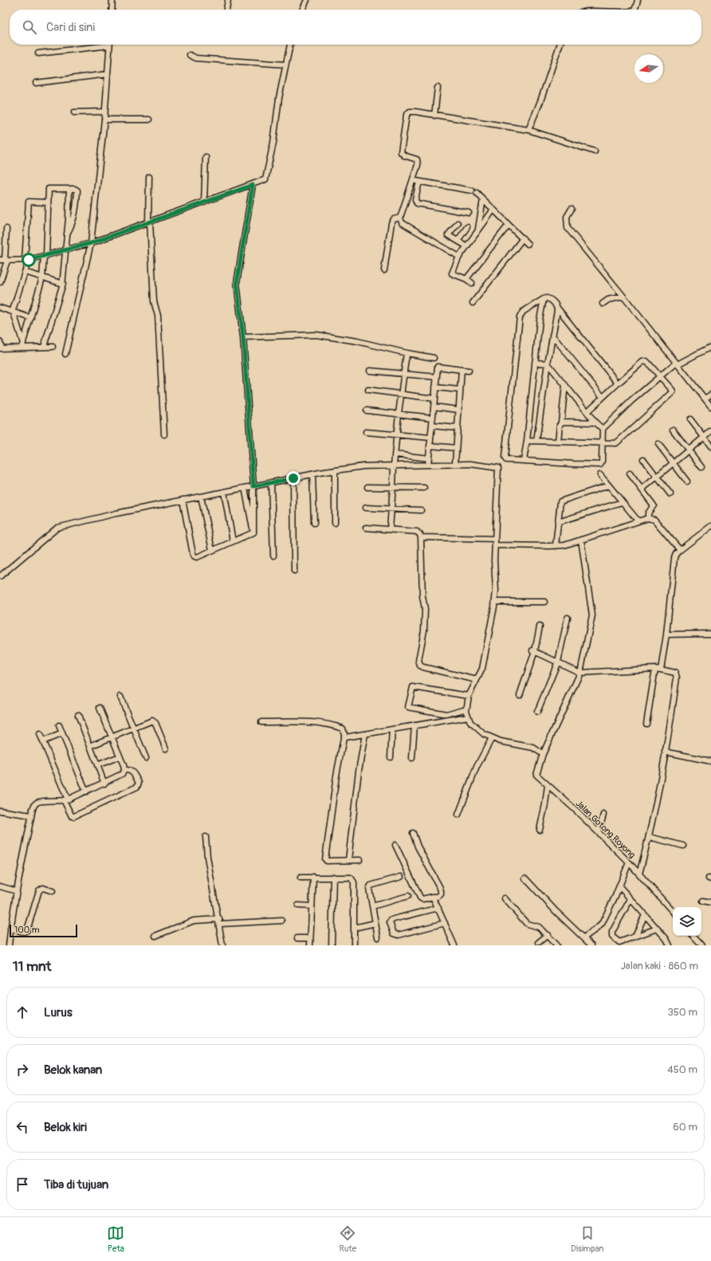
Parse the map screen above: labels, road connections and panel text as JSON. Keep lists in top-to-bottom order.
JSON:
{
  "streets": {
    "street": ["Jalan Gotong Royong"]
  },
  "scale_bar": "100 m",
  "north": "left",
  "page": {
    "search": "Cari di sini",
    "scale": "100 m",
    "heading": ["11 mnt", "Jalan kaki · 860 m"],
    "list": [
      ["Lurus", "350 m"],
      ["Belok kanan", "450 m"],
      ["Belok kiri", "60 m"],
      "Tiba di tujuan"
    ],
    "nav": ["Peta", "Rute", "Disimpan"]
  }
}
